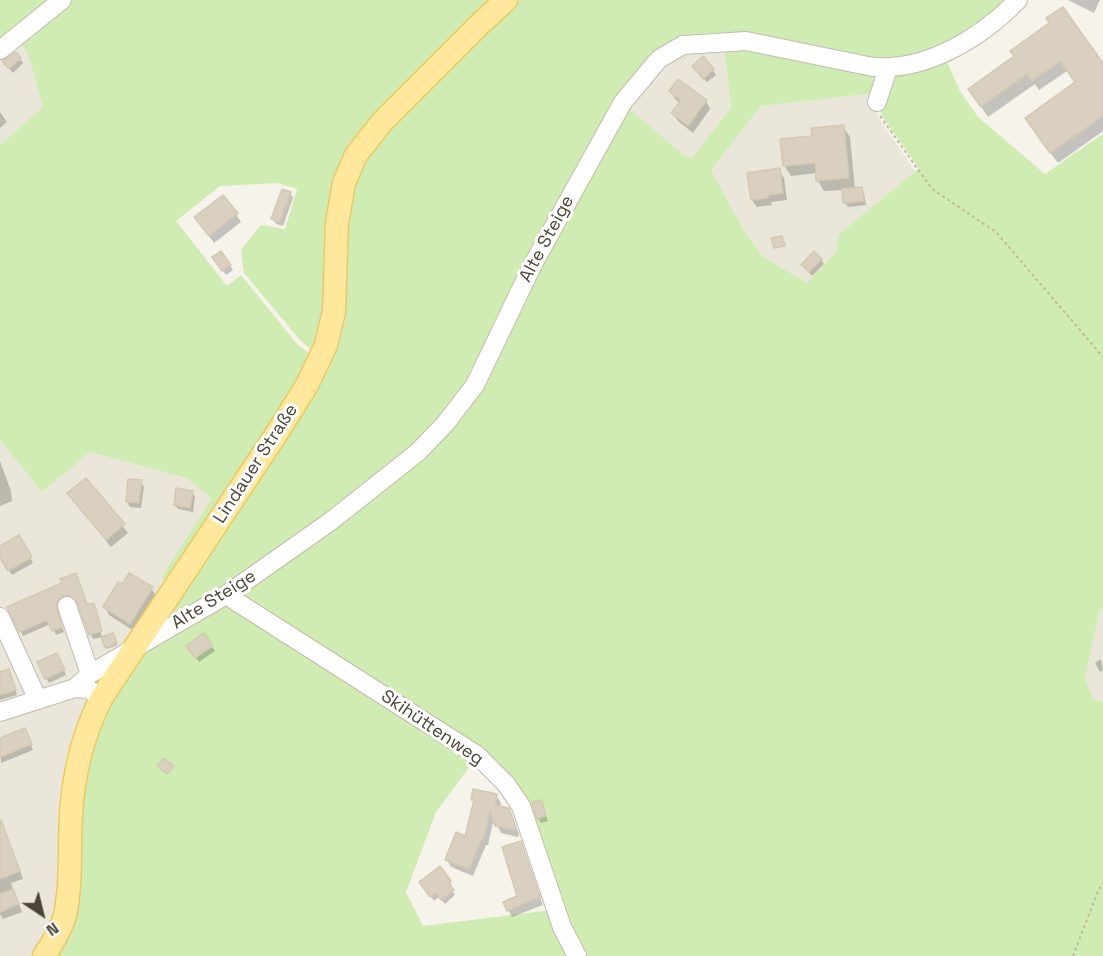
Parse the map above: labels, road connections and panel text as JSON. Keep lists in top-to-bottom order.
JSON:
{
  "streets": {
    "main road": ["Lindauer Straße"],
    "street": ["Alte Steige", "Skihüttenweg"]
  },
  "crossings": [
    ["Alte Steige", "Lindauer Straße"],
    ["Alte Steige", "Skihüttenweg"]
  ],
  "north": "bottom right"
}
